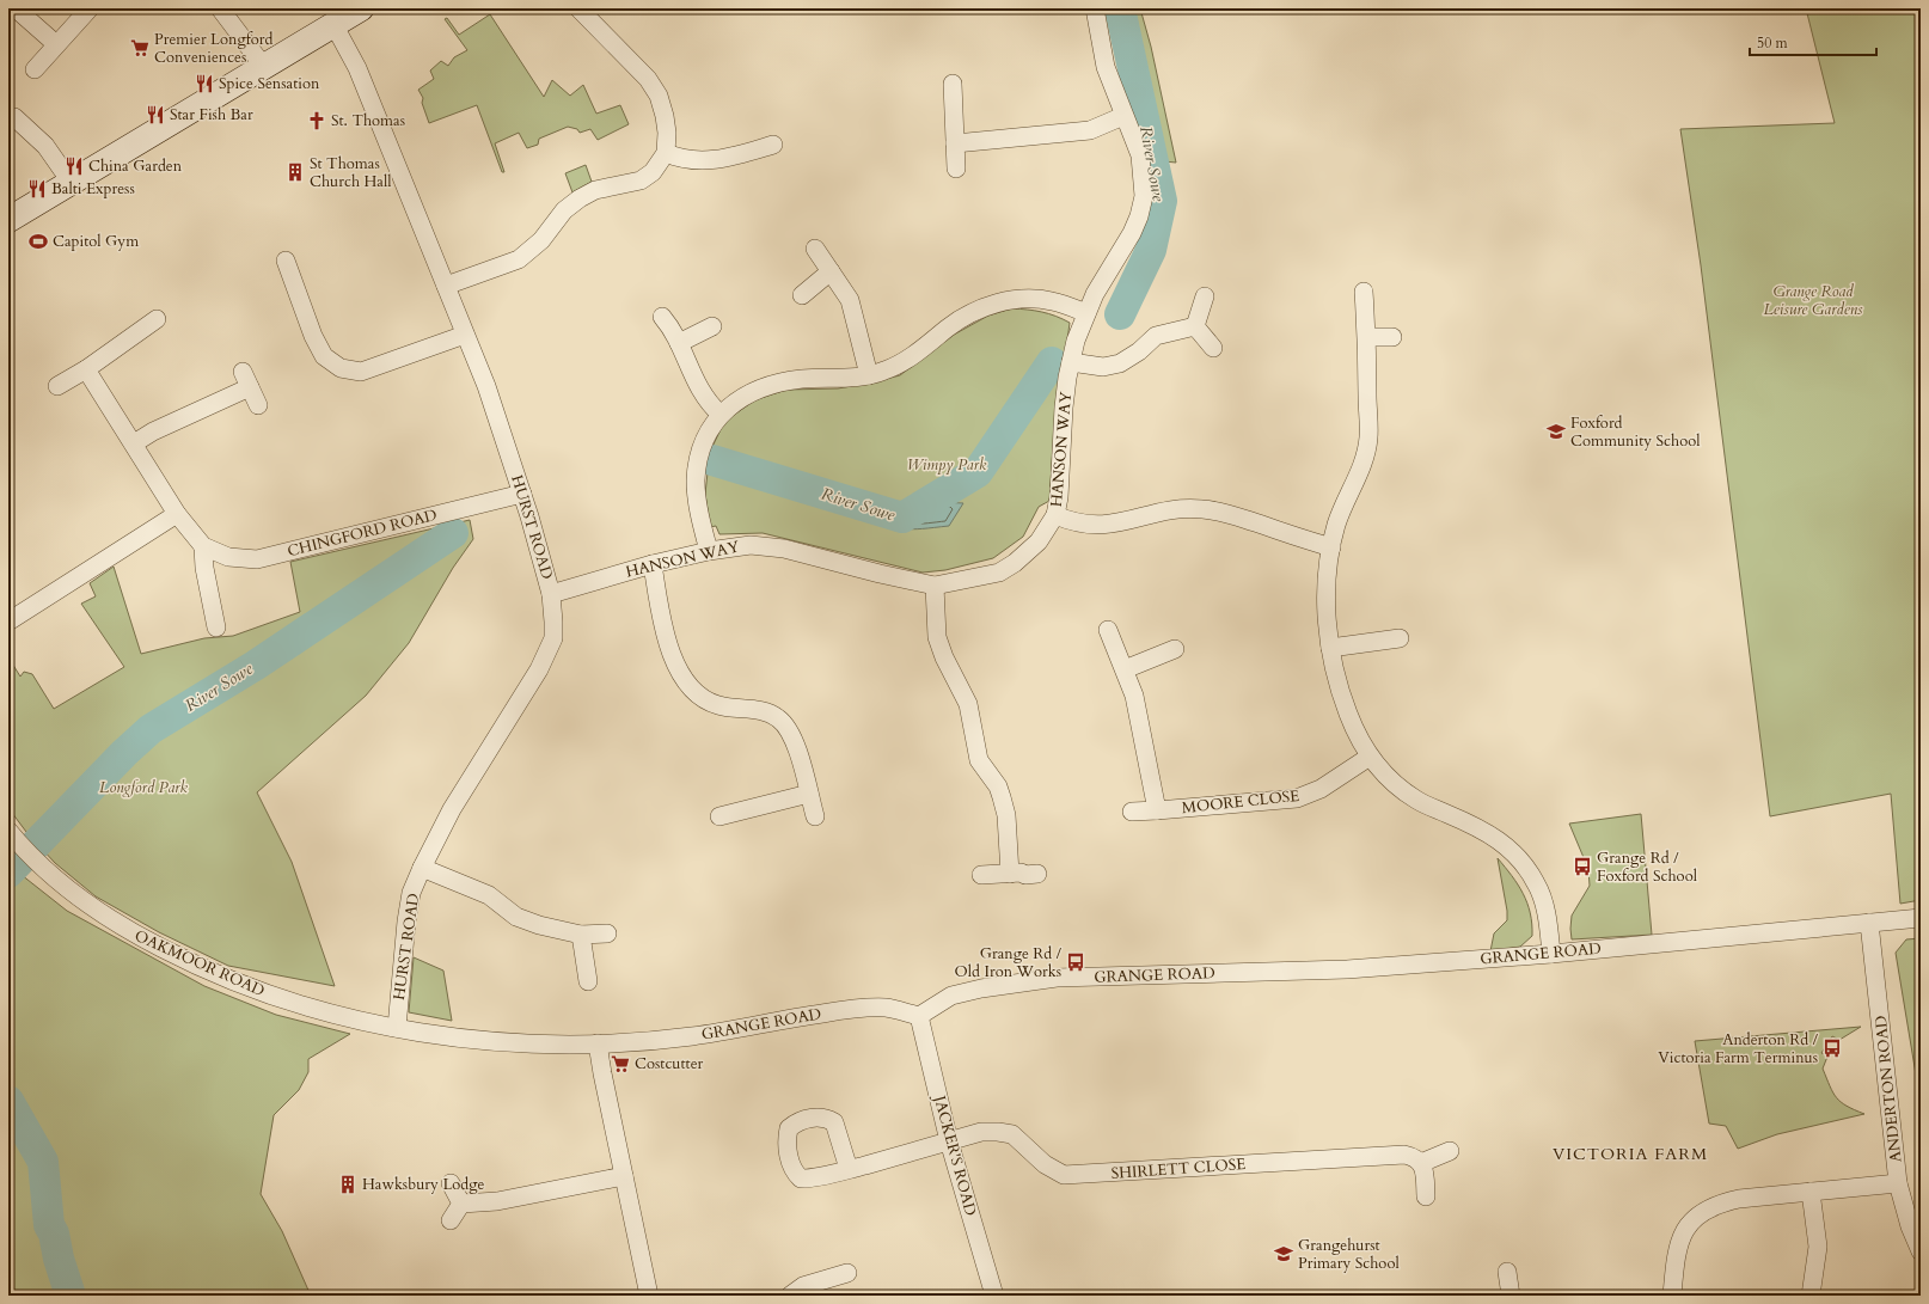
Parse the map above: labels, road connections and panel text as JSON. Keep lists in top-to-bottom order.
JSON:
{
  "streets": {
    "street": [
      "HANSON WAY",
      "HURST ROAD",
      "CHINGFORD ROAD",
      "MOORE CLOSE",
      "GRANGE ROAD",
      "OAKMOOR ROAD",
      "ANDERTON ROAD",
      "JACKER'S ROAD",
      "SHIRLETT CLOSE"
    ]
  },
  "crossings": [
    ["HANSON WAY", "HURST ROAD"],
    ["HURST ROAD", "CHINGFORD ROAD"],
    ["HURST ROAD", "GRANGE ROAD"],
    ["HURST ROAD", "OAKMOOR ROAD"],
    ["GRANGE ROAD", "OAKMOOR ROAD"],
    ["GRANGE ROAD", "ANDERTON ROAD"],
    ["GRANGE ROAD", "JACKER'S ROAD"],
    ["JACKER'S ROAD", "SHIRLETT CLOSE"]
  ],
  "districts": ["VICTORIA FARM"],
  "water": ["River Sowe"],
  "parks": ["Grange Road Leisure Gardens", "Wimpy Park", "Longford Park"],
  "places": {
    "supermarket": ["Premier Longford Conveniences", "Costcutter"],
    "restaurant": [
      "Spice Sensation",
      "Star Fish Bar",
      "China Garden",
      "Balti Express"
    ],
    "church": ["St. Thomas"],
    "building": ["St Thomas Church Hall", "Hawksbury Lodge"],
    "sports": ["Capitol Gym"],
    "school or university": ["Foxford Community School", "Grangehurst Primary School"],
    "bus stop": ["Grange Rd / Foxford School", "Grange Rd / Old Iron Works", "Anderton Rd / Victoria Farm Terminus"]
  },
  "scale_bar": "50 m"
}
